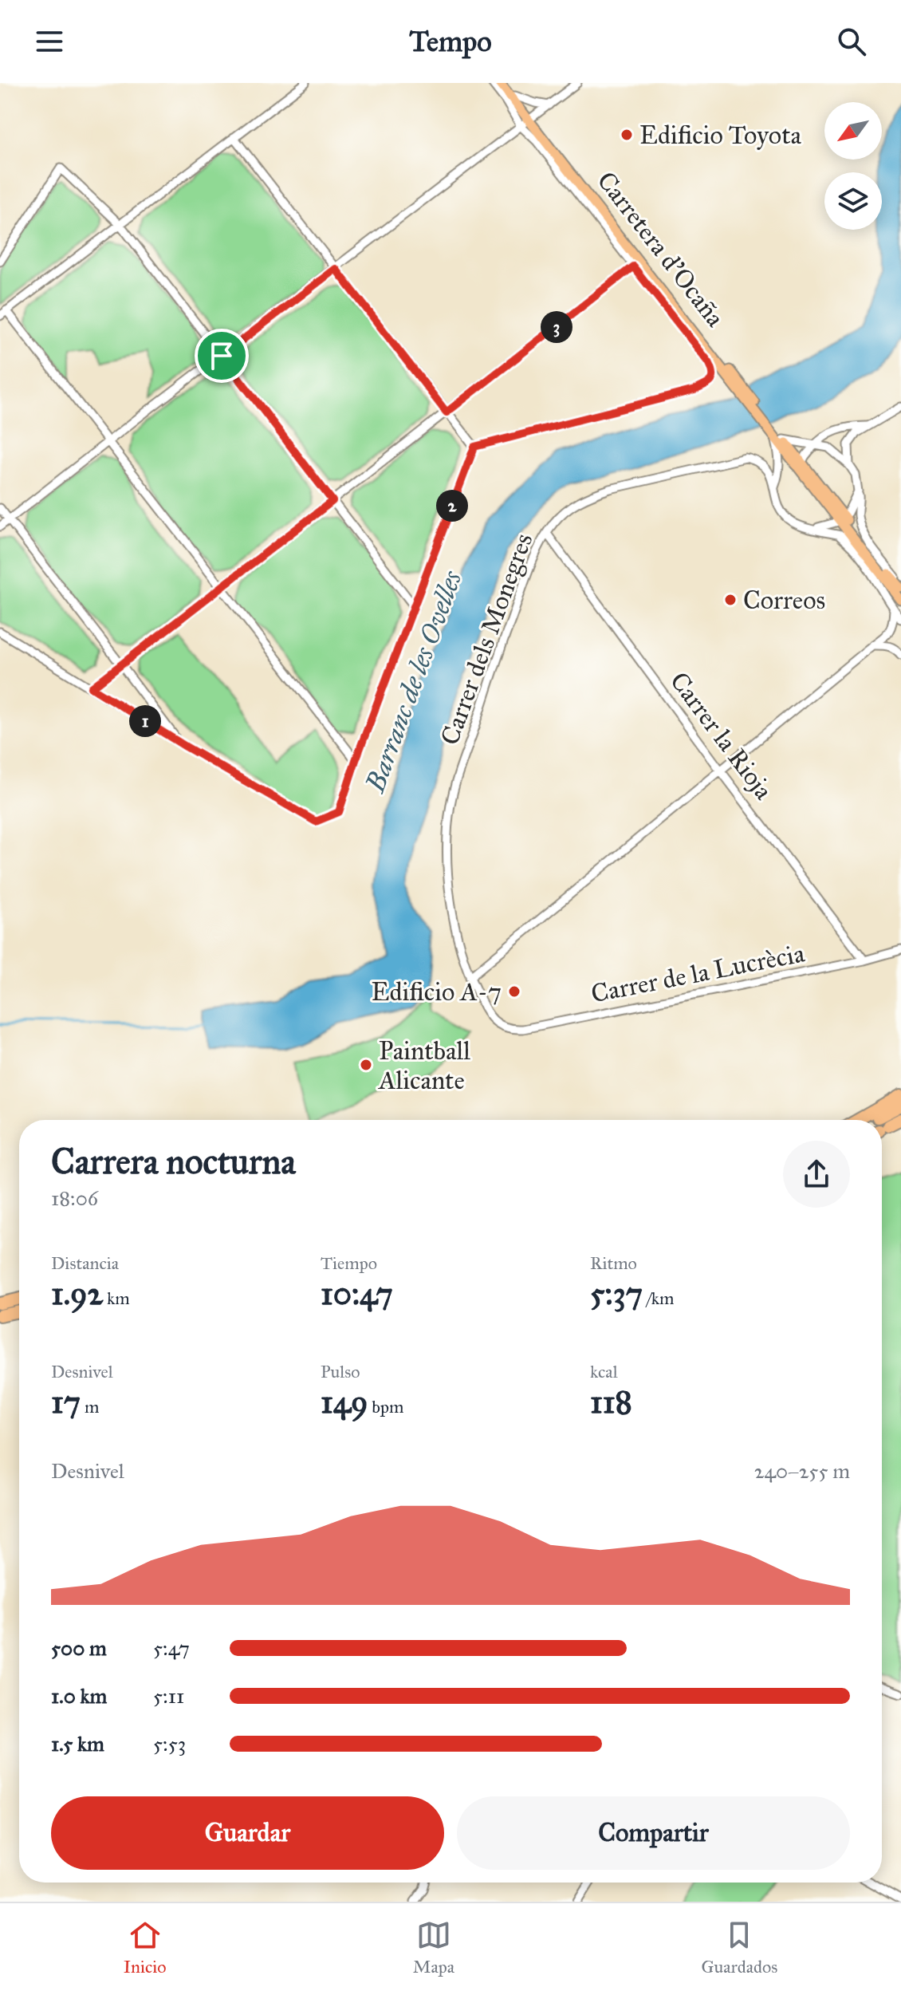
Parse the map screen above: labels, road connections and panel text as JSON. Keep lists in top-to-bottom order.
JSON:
{
  "streets": {
    "main road": ["Carretera d'Ocaña"],
    "street": ["Carrer dels Monegres", "Carrer la Rioja", "Carrer de la Lucrècia"]
  },
  "crossings": [
    ["Carrer dels Monegres", "Carrer la Rioja"],
    ["Carrer dels Monegres", "Carrer de la Lucrècia"],
    ["Carrer la Rioja", "Carrer de la Lucrècia"]
  ],
  "water": ["Barranc de les Ovelles"],
  "places": [
    "Edificio Toyota",
    "Correos",
    "Edificio A-7",
    "Paintball Alicante"
  ],
  "north": "bottom left",
  "page": {
    "header": "Tempo",
    "pins": ["3", "2", "1"],
    "heading": ["Carrera nocturna", "18:06"],
    "stats": [
      ["Distancia", "1.92 km"],
      ["Tiempo", "10:47"],
      ["Ritmo", "5:37 /km"],
      ["Desnivel", "17 m"],
      ["Pulso", "149 bpm"],
      ["kcal", "118"]
    ],
    "chart": ["Desnivel", "240–255 m"],
    "list": [
      {
        "name": "500 m",
        "note": "5:47"
      },
      {
        "name": "1.0 km",
        "note": "5:11"
      },
      {
        "name": "1.5 km",
        "note": "5:53"
      }
    ],
    "buttons": ["Guardar", "Compartir"],
    "tabs": ["Inicio", "Mapa", "Guardados"]
  }
}
